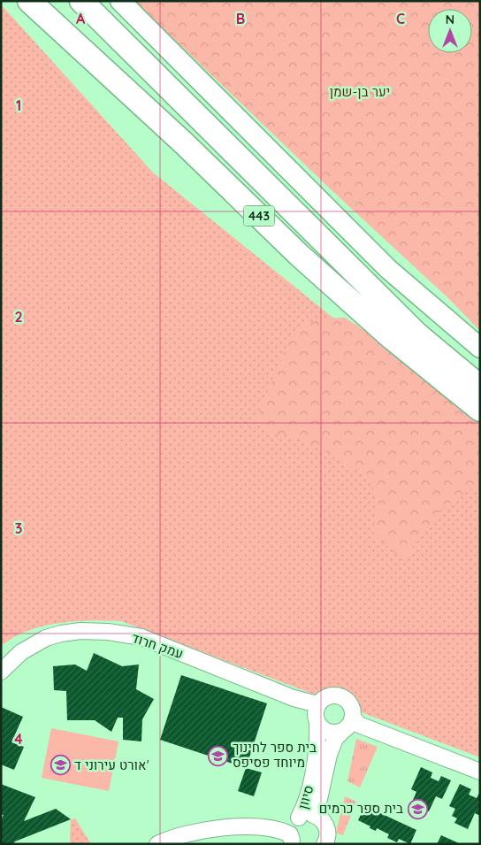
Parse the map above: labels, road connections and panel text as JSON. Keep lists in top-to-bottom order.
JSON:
{
  "streets": {
    "highway": ["443"],
    "street": ["עמק חרוד", "סיוון"]
  },
  "crossings": [
    ["עמק חרוד", "סיוון"]
  ],
  "parks": ["יער בן-שמן"],
  "places": {
    "school or university": ["בית ספר לחינוך מיוחד פסיפס", "אורט עירוני ד'", "בית ספר כרמים"]
  },
  "north": "top",
  "grid": {
    "columns": ["A", "B", "C"],
    "rows": [
      "1",
      "2",
      "3",
      "4"
    ]
  }
}
